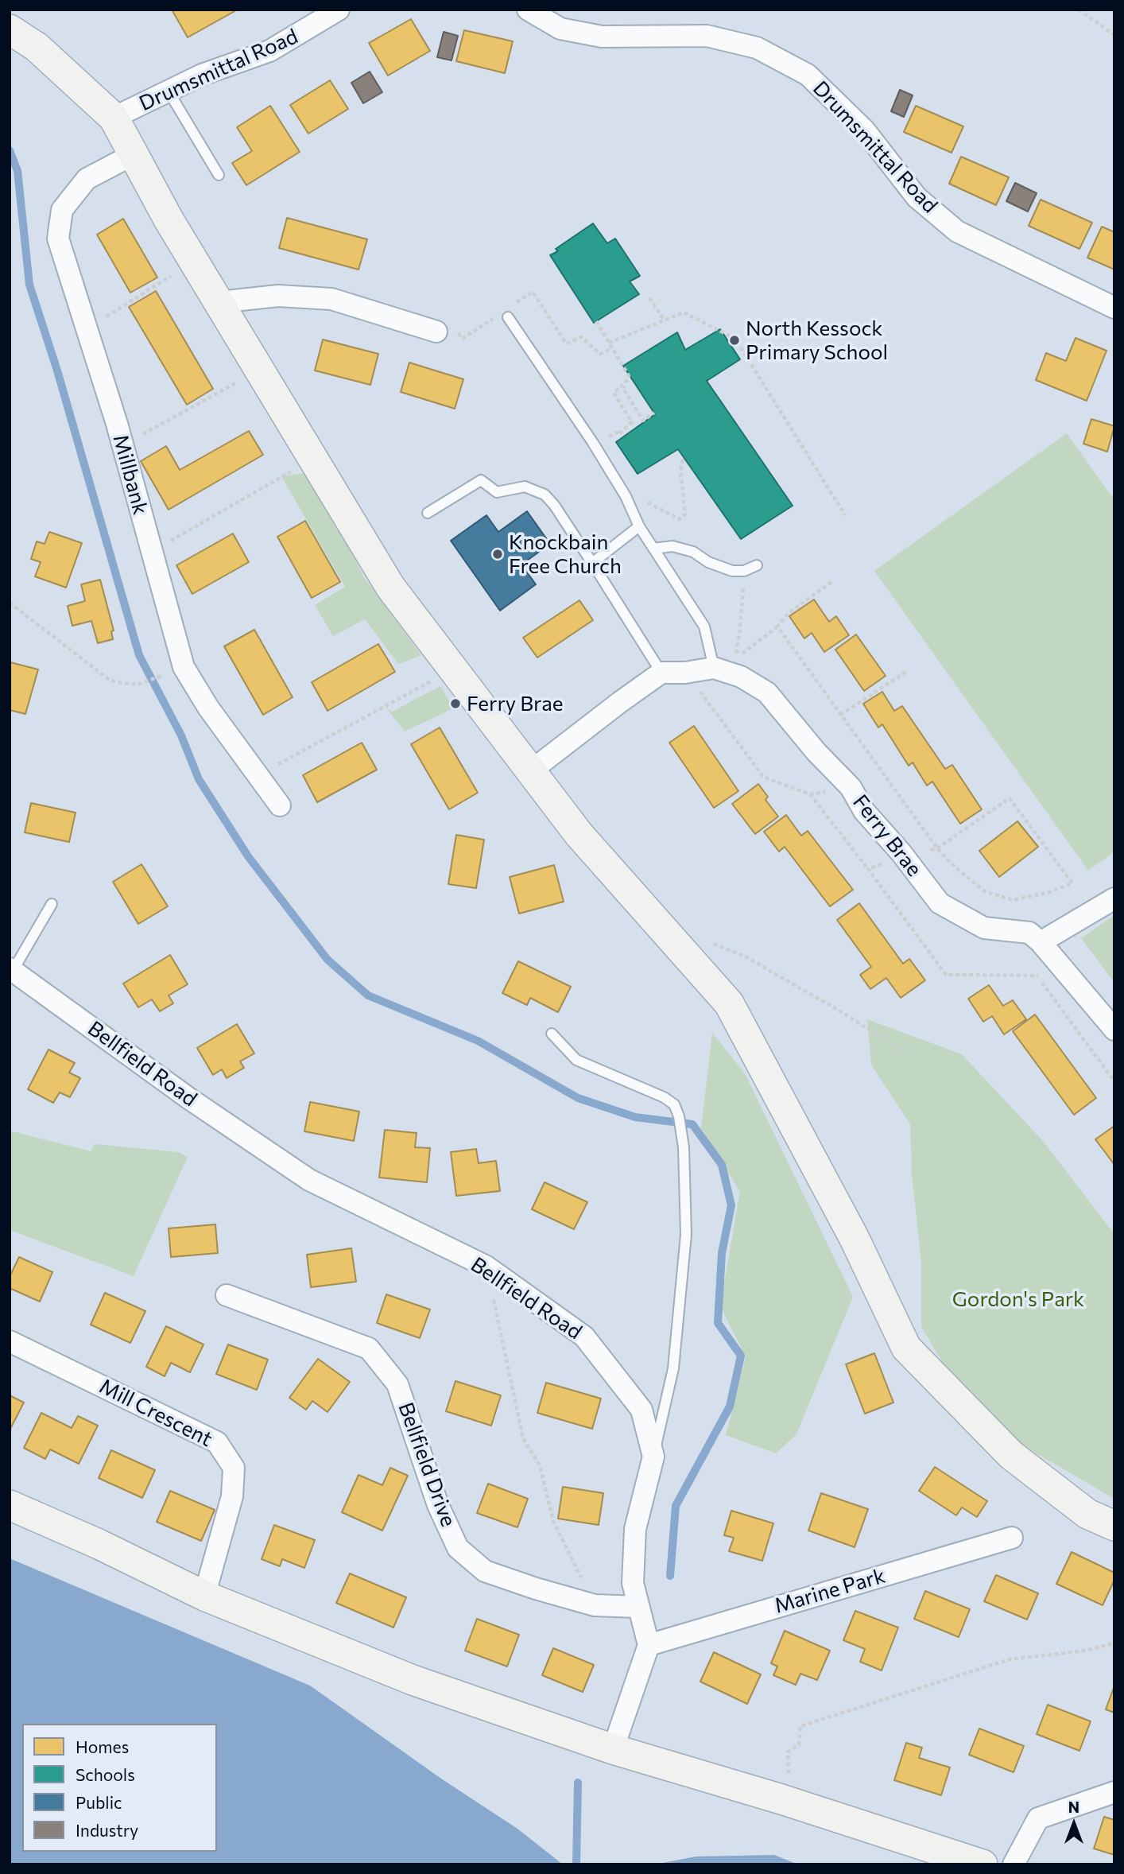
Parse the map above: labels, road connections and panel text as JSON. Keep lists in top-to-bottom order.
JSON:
{
  "streets": {
    "street": [
      "Drumsmittal Road",
      "Millbank",
      "Ferry Brae",
      "Bellfield Road",
      "Mill Crescent",
      "Bellfield Drive",
      "Marine Park"
    ]
  },
  "crossings": [
    ["Bellfield Road", "Bellfield Drive"],
    ["Bellfield Road", "Marine Park"]
  ],
  "parks": ["Gordon's Park"],
  "places": ["North Kessock Primary School", "Knockbain Free Church", "Ferry Brae"],
  "legend": [
    "Homes",
    "Schools",
    "Public",
    "Industry"
  ],
  "north": "top"
}
